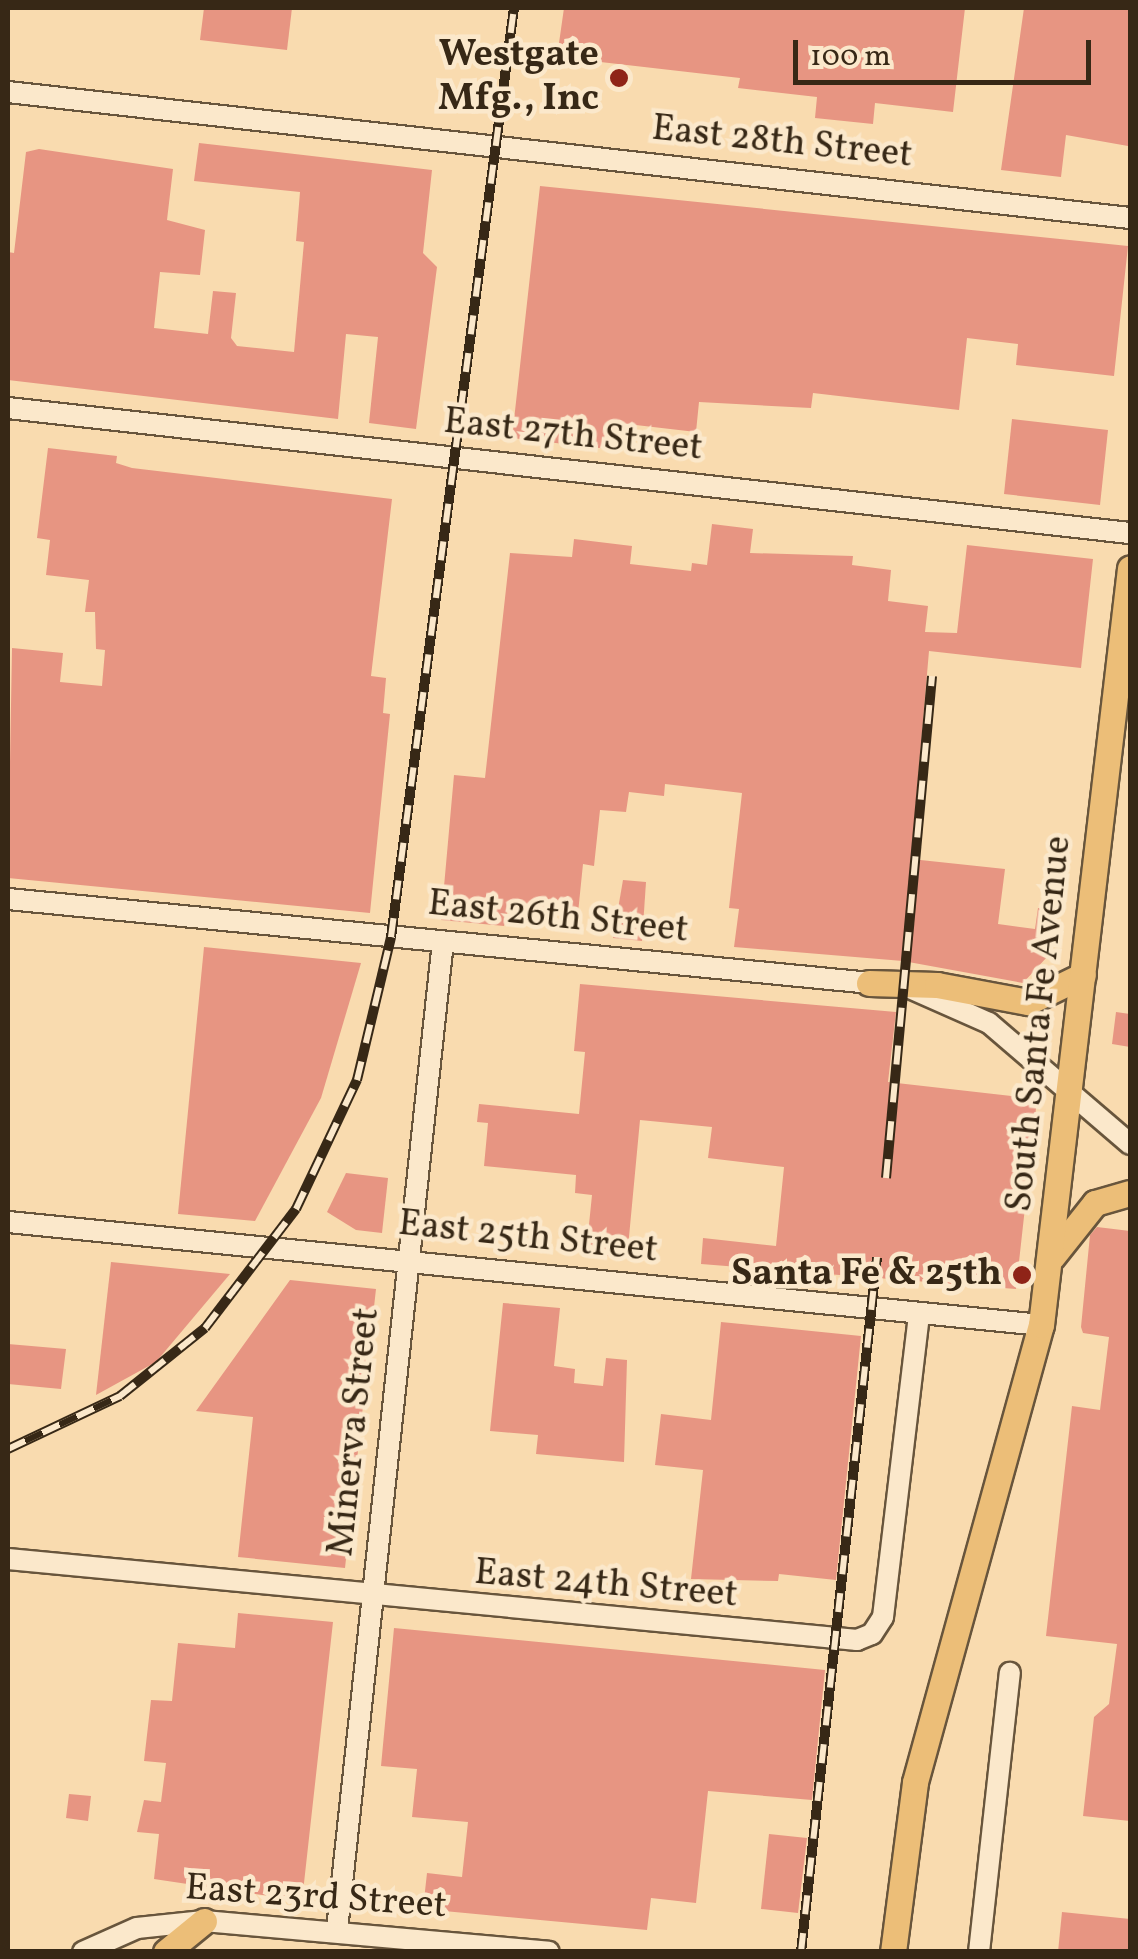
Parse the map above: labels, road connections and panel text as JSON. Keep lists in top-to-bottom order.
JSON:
{
  "streets": {
    "main road": ["South Santa Fe Avenue"],
    "street": [
      "East 28th Street",
      "East 27th Street",
      "East 26th Street",
      "East 25th Street",
      "Minerva Street",
      "East 24th Street",
      "East 23rd Street"
    ]
  },
  "crossings": [
    ["East 26th Street", "South Santa Fe Avenue"],
    ["East 26th Street", "Minerva Street"],
    ["South Santa Fe Avenue", "East 25th Street"],
    ["East 25th Street", "Minerva Street"],
    ["East 25th Street", "East 24th Street"],
    ["Minerva Street", "East 24th Street"],
    ["Minerva Street", "East 23rd Street"]
  ],
  "places": ["Westgate Mfg., Inc", "Santa Fe & 25th"],
  "scale_bar": "100 m"
}
